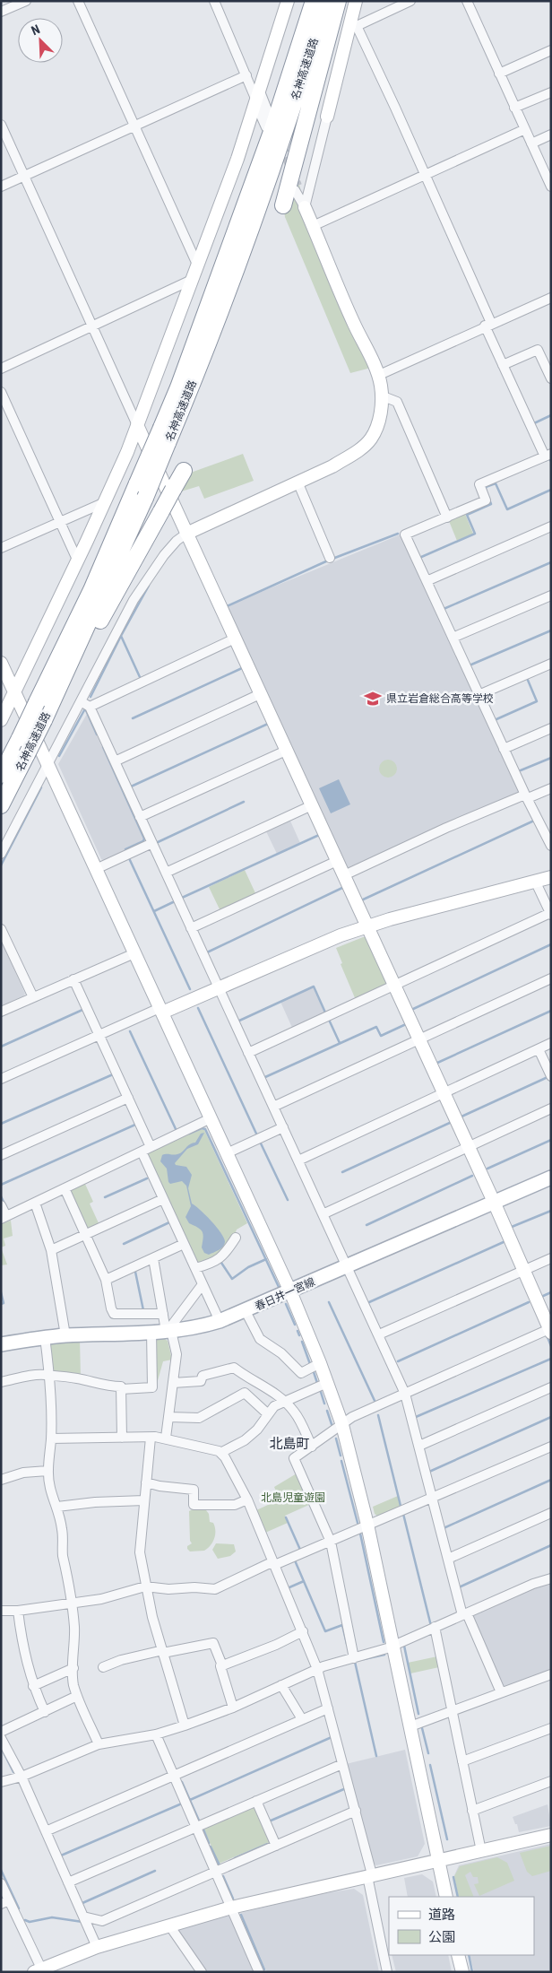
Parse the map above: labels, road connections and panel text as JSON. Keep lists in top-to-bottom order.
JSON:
{
  "streets": {
    "highway": ["名神高速道路"],
    "main road": ["春日井一宮線"]
  },
  "districts": ["北島町"],
  "parks": ["北島児童遊園"],
  "places": {
    "school or university": ["県立岩倉総合高等学校"]
  },
  "legend": ["道路", "公園"],
  "north": "top left"
}
